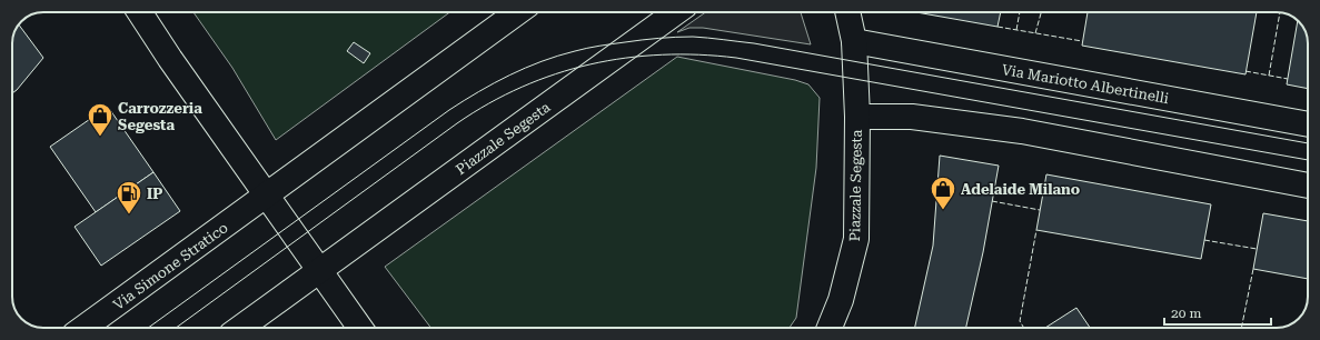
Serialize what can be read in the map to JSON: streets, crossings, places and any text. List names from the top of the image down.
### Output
{
  "streets": {
    "street": ["Via Mariotto Albertinelli", "Piazzale Segesta", "Via Simone Stratico"]
  },
  "crossings": [
    ["Via Mariotto Albertinelli", "Piazzale Segesta"]
  ],
  "places": {
    "shop": ["Carrozzeria Segesta", "Adelaide Milano"],
    "fuel station": ["IP"]
  },
  "scale_bar": "20 m"
}
